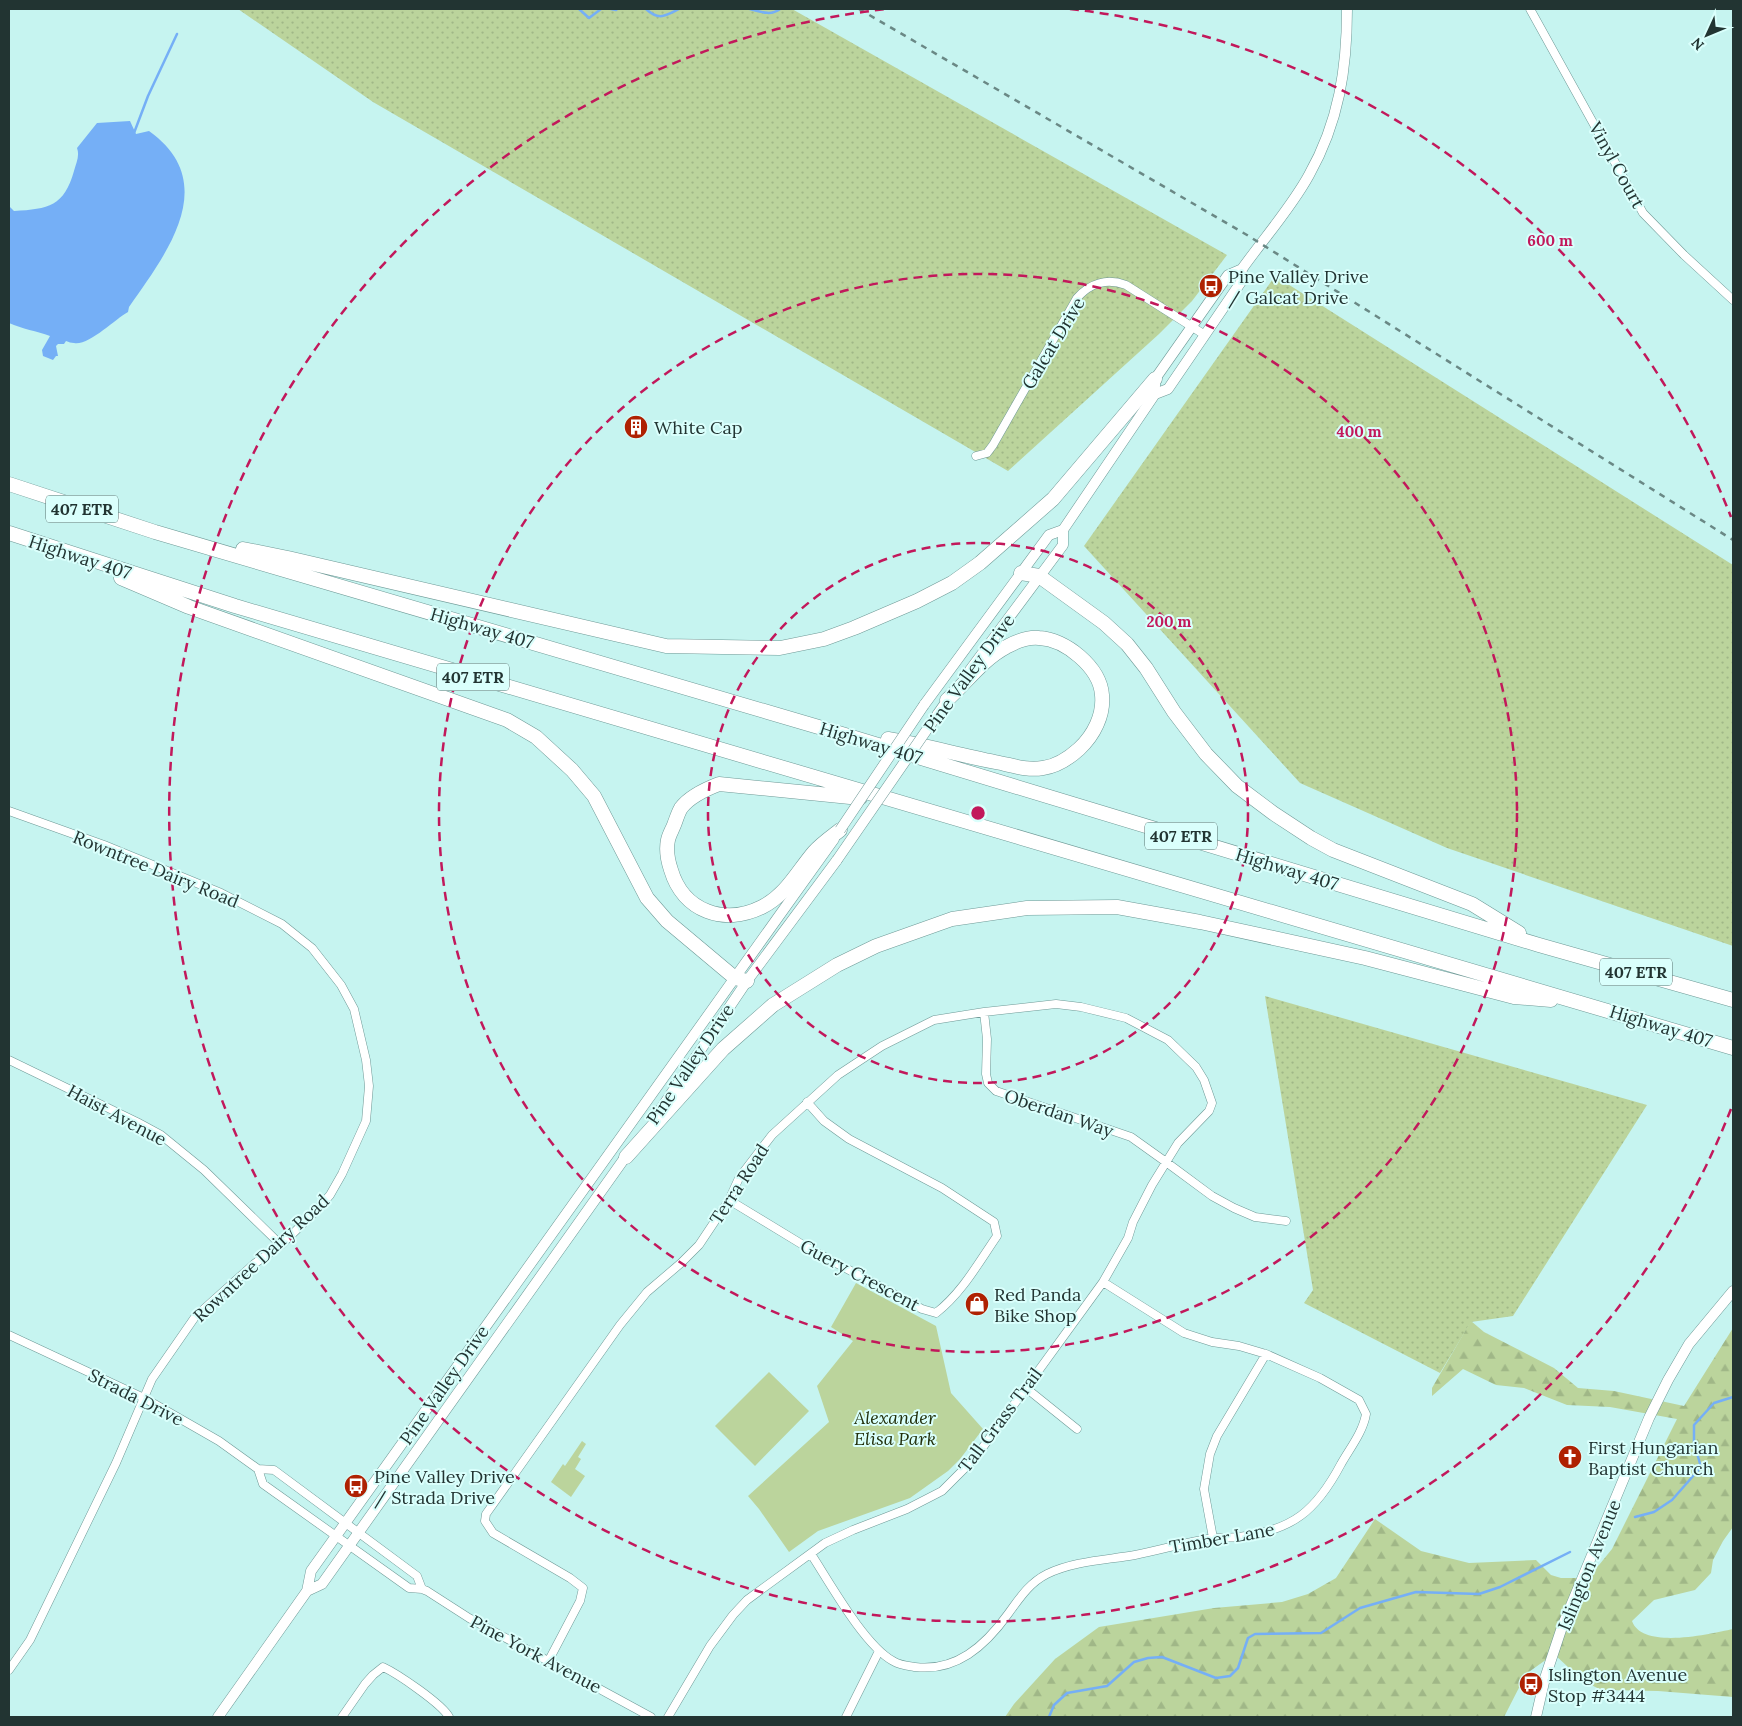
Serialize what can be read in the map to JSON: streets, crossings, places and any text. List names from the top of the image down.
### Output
{
  "streets": {
    "highway": ["407 ETR", "Highway 407"],
    "main road": ["Pine Valley Drive", "Islington Avenue"],
    "street": [
      "Vinyl Court",
      "Galcat Drive",
      "Rowntree Dairy Road",
      "Oberdan Way",
      "Haist Avenue",
      "Terra Road",
      "Guery Crescent",
      "Strada Drive",
      "Tall Grass Trail",
      "Timber Lane",
      "Pine York Avenue"
    ]
  },
  "crossings": [
    ["Galcat Drive", "Pine Valley Drive"],
    ["Pine Valley Drive", "Strada Drive"],
    ["Pine Valley Drive", "Pine York Avenue"],
    ["Rowntree Dairy Road", "Haist Avenue"],
    ["Rowntree Dairy Road", "Strada Drive"],
    ["Oberdan Way", "Terra Road"],
    ["Oberdan Way", "Tall Grass Trail"],
    ["Terra Road", "Guery Crescent"],
    ["Terra Road", "Tall Grass Trail"],
    ["Terra Road", "Pine York Avenue"],
    ["Strada Drive", "Pine York Avenue"],
    ["Tall Grass Trail", "Timber Lane"]
  ],
  "parks": ["Alexander Elisa Park"],
  "places": {
    "bus stop": ["Pine Valley Drive / Galcat Drive", "Pine Valley Drive / Strada Drive", "Islington Avenue Stop #3444"],
    "building": ["White Cap"],
    "shop": ["Red Panda Bike Shop"],
    "church": ["First Hungarian Baptist Church"]
  },
  "north": "bottom left",
  "rings": ["600 m", "400 m", "200 m"]
}
